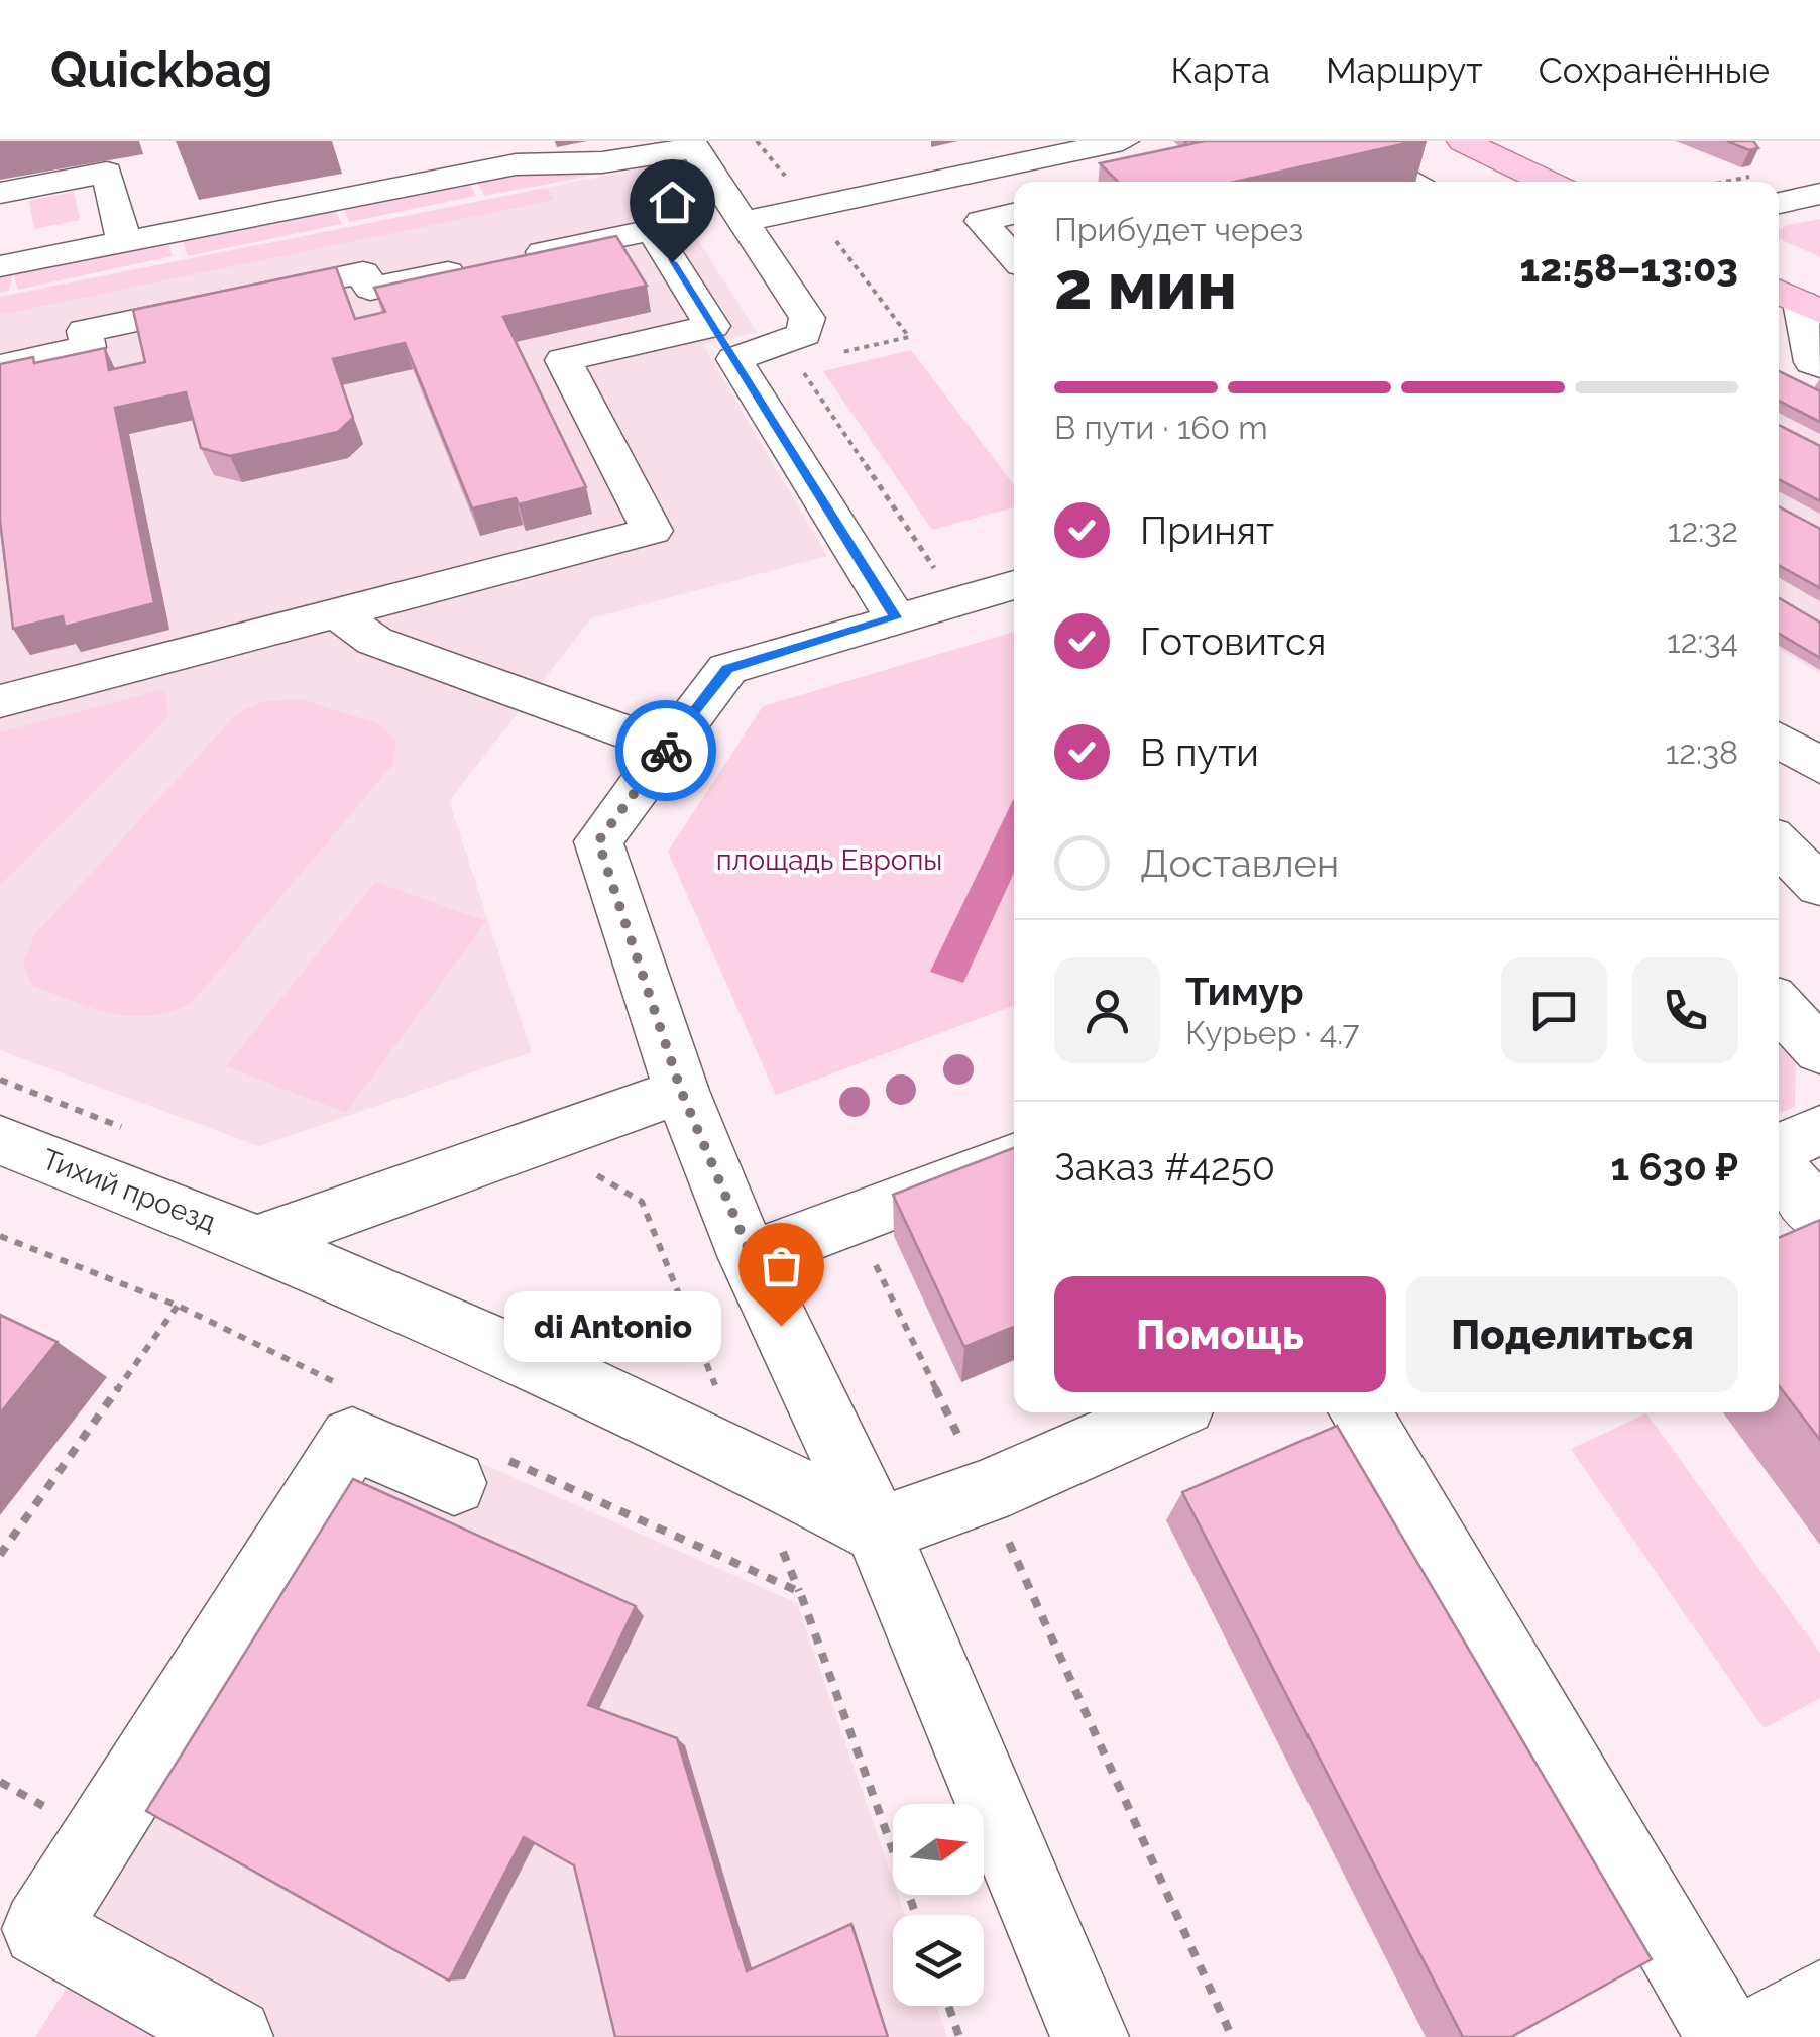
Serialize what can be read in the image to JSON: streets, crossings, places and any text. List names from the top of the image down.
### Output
{
  "streets": {
    "street": ["Тихий проезд"]
  },
  "parks": ["площадь Европы"],
  "places": ["di Antonio"],
  "north": "right",
  "page": {
    "header": "Quickbag",
    "nav": ["Карта", "Маршрут", "Сохранённые"],
    "heading": ["2 мин", "Прибудет через", "12:58–13:03"],
    "panel": [
      "Тимур",
      "Курьер · 4.7",
      "Заказ #4250",
      "1 630 ₽"
    ],
    "bar": "В пути · 160 m",
    "list": [
      ["Принят", "12:32"],
      ["Готовится", "12:34"],
      ["В пути", "12:38"],
      "Доставлен"
    ],
    "buttons": ["Помощь", "Поделиться"],
    "bubble": "di Antonio"
  }
}
